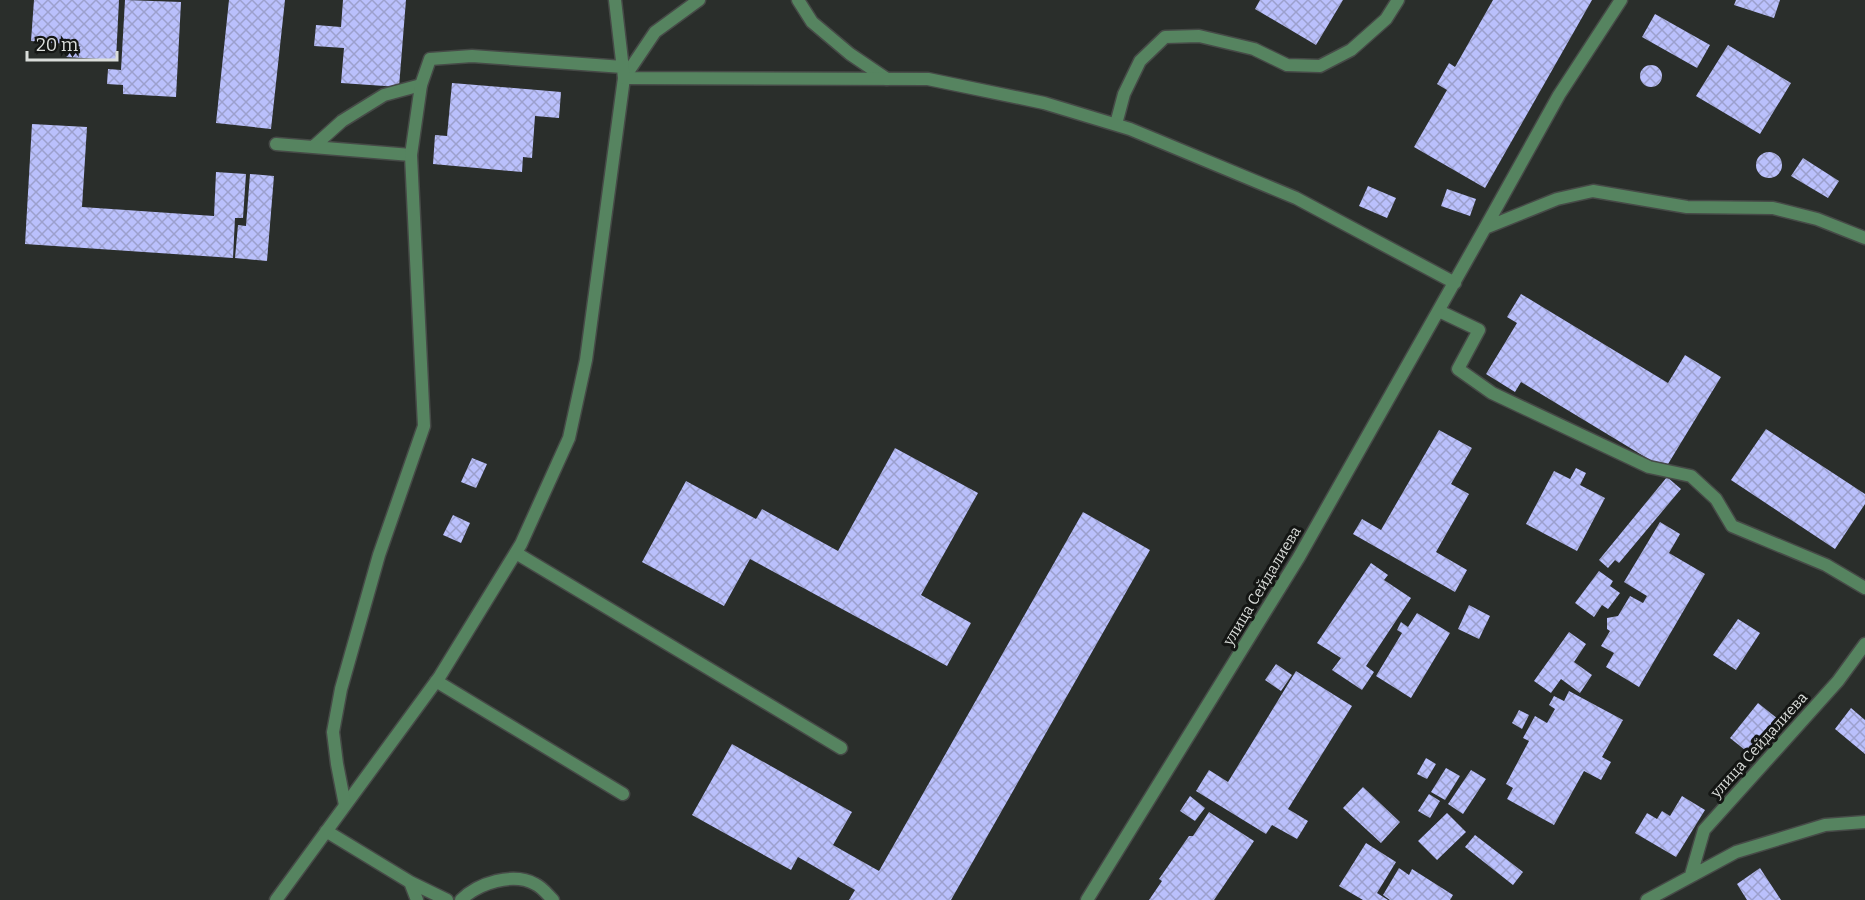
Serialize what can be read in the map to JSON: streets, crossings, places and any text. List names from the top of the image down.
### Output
{
  "streets": {
    "street": ["улица Сейдалиева"]
  },
  "scale_bar": "20 m"
}
